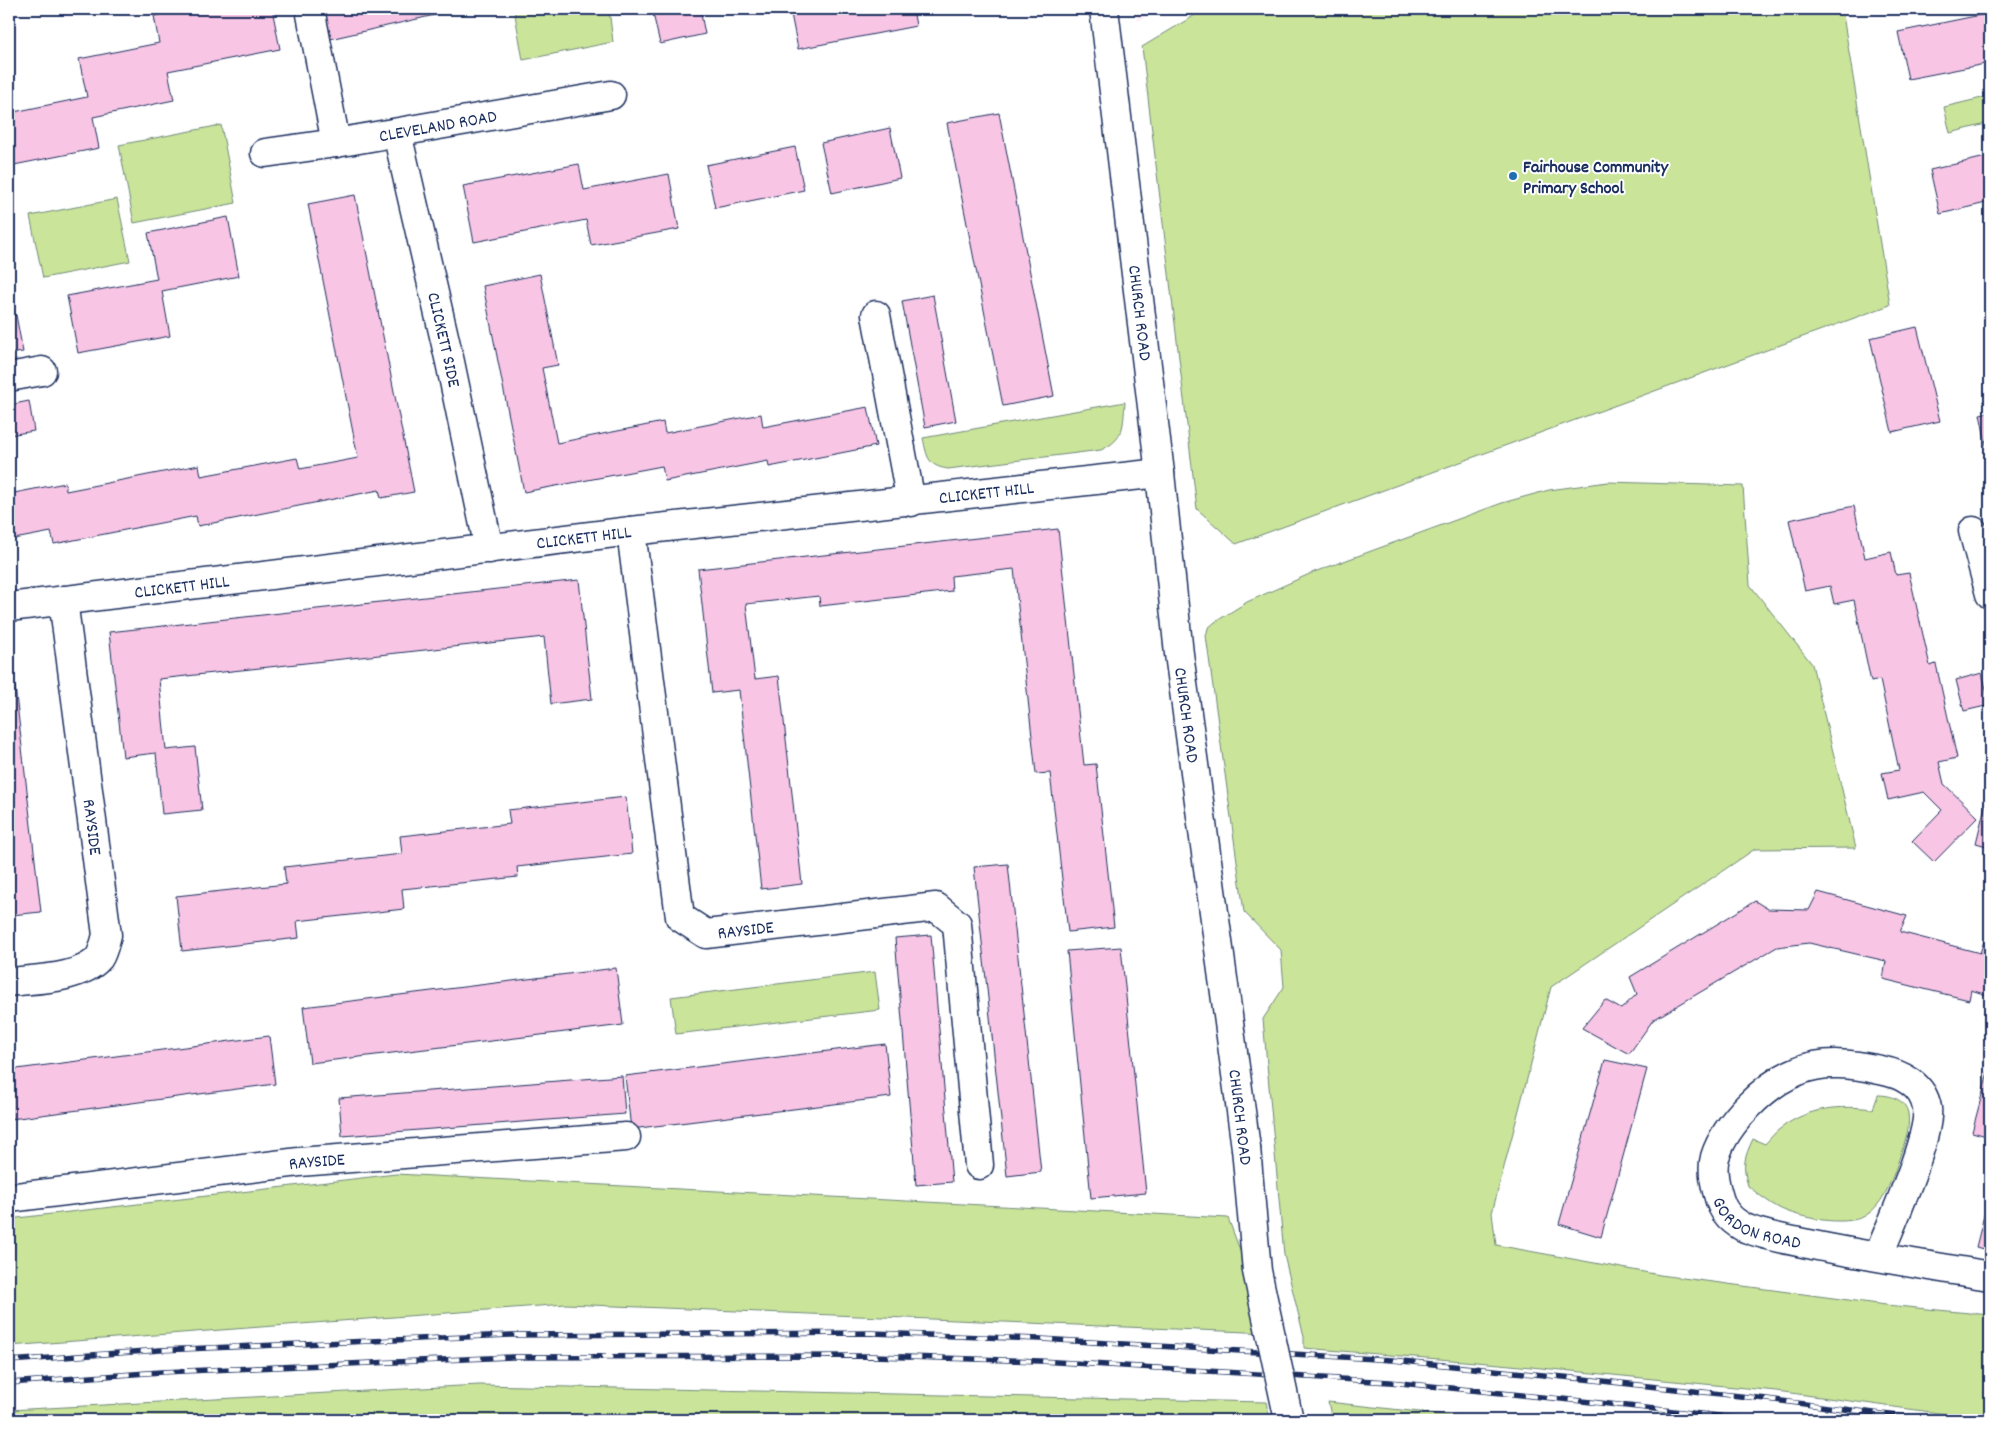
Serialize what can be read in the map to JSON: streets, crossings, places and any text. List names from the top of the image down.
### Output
{
  "streets": {
    "street": [
      "CLEVELAND ROAD",
      "CHURCH ROAD",
      "CLICKETT SIDE",
      "CLICKETT HILL",
      "RAYSIDE",
      "GORDON ROAD"
    ]
  },
  "crossings": [
    ["CLEVELAND ROAD", "CLICKETT SIDE"],
    ["CHURCH ROAD", "CLICKETT HILL"],
    ["CLICKETT SIDE", "CLICKETT HILL"],
    ["CLICKETT HILL", "RAYSIDE"]
  ],
  "places": ["Fairhouse Community Primary School"]
}
